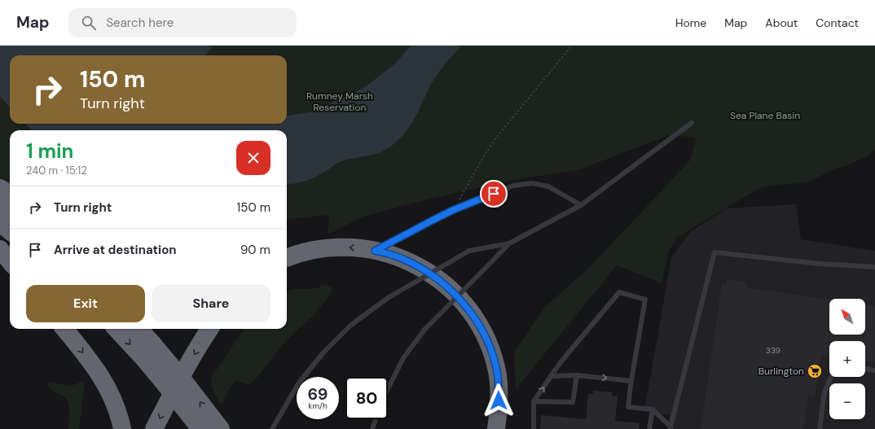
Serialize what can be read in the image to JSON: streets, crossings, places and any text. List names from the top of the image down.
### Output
{
  "parks": ["Rumney Marsh Reservation", "Sea Plane Basin"],
  "places": {
    "supermarket": ["Burlington"]
  },
  "house_numbers": ["339"],
  "north": "top left",
  "page": {
    "header": "Map",
    "search": "Search here",
    "nav": [
      "Home",
      "Map",
      "About",
      "Contact"
    ],
    "turn": ["150 m", "Turn right"],
    "heading": ["1 min", "240 m · 15:12"],
    "list": [
      {
        "name": "Turn right",
        "value": "150 m"
      },
      {
        "name": "Arrive at destination",
        "value": "90 m"
      }
    ],
    "buttons": ["Exit", "Share"],
    "map_buttons": ["+", "−"],
    "speed": "69 km/h",
    "limit": "80"
  }
}
